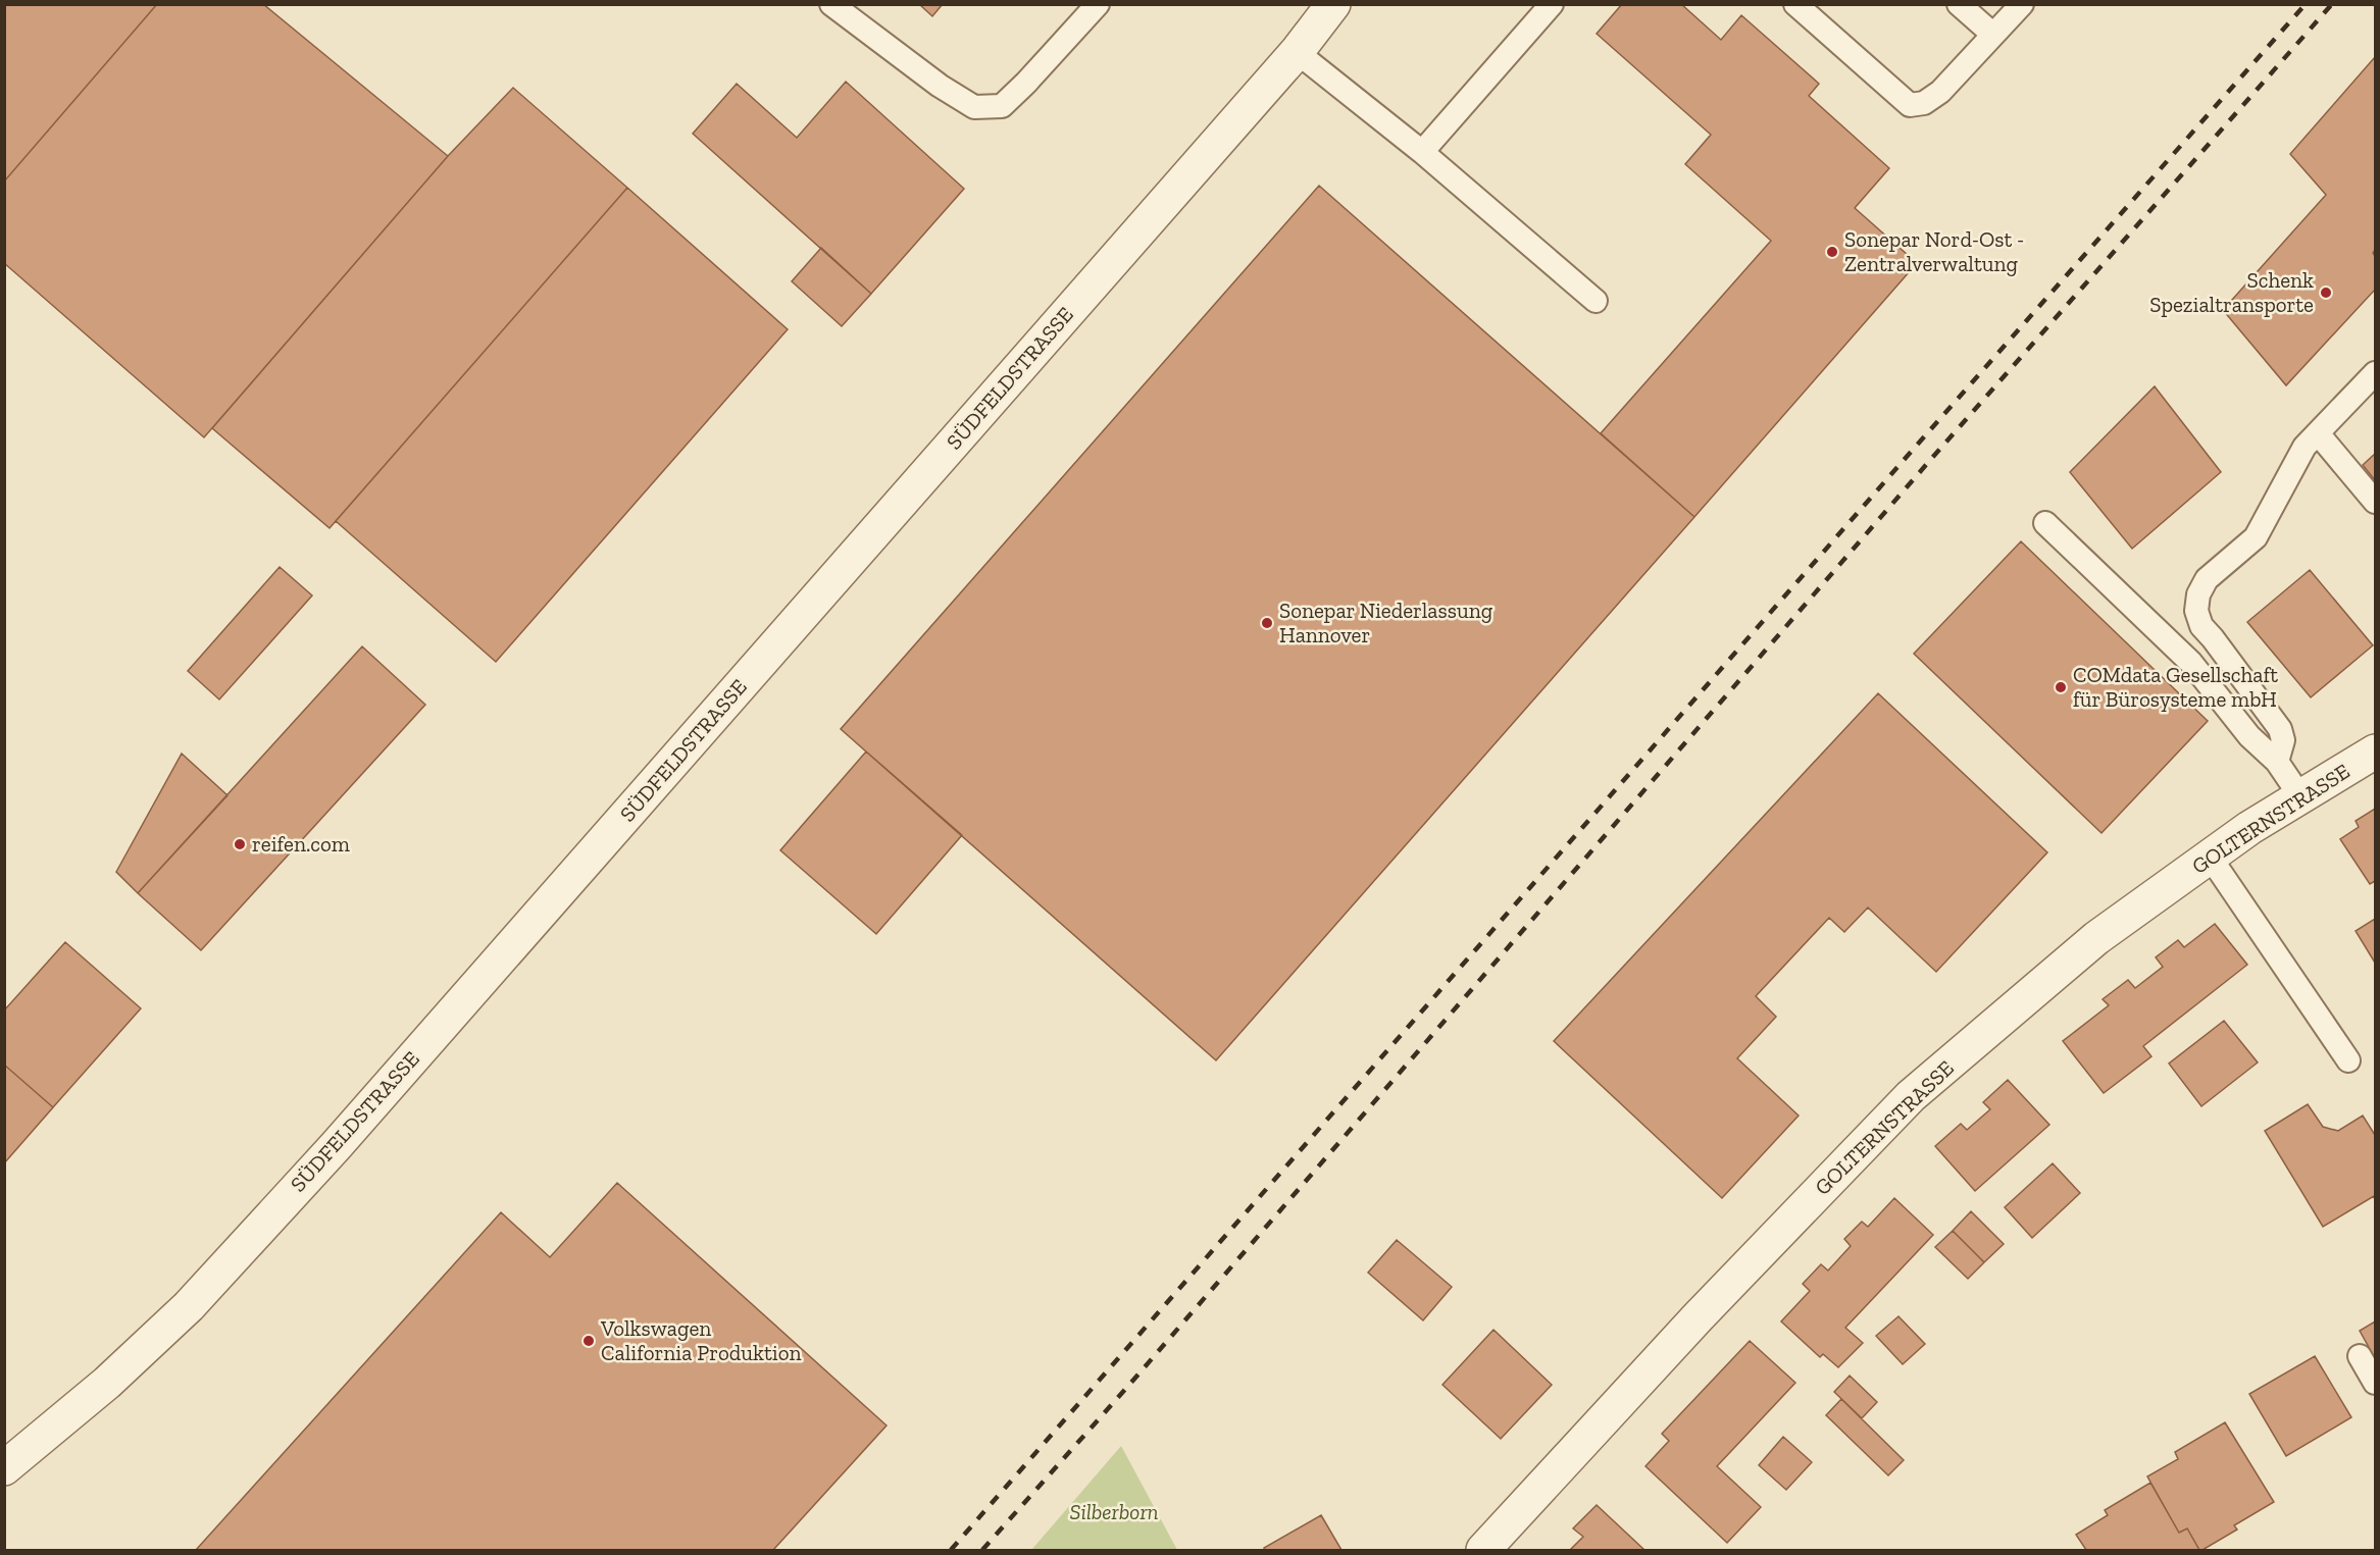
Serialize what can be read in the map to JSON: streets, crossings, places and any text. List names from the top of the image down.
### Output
{
  "streets": {
    "street": ["SÜDFELDSTRASSE", "GOLTERNSTRASSE"]
  },
  "parks": ["Silberborn"],
  "places": [
    "Sonepar Nord-Ost - Zentralverwaltung",
    "Schenk Spezialtransporte",
    "Sonepar Niederlassung Hannover",
    "COMdata Gesellschaft für Bürosysteme mbH",
    "reifen.com",
    "Volkswagen California Produktion"
  ]
}
